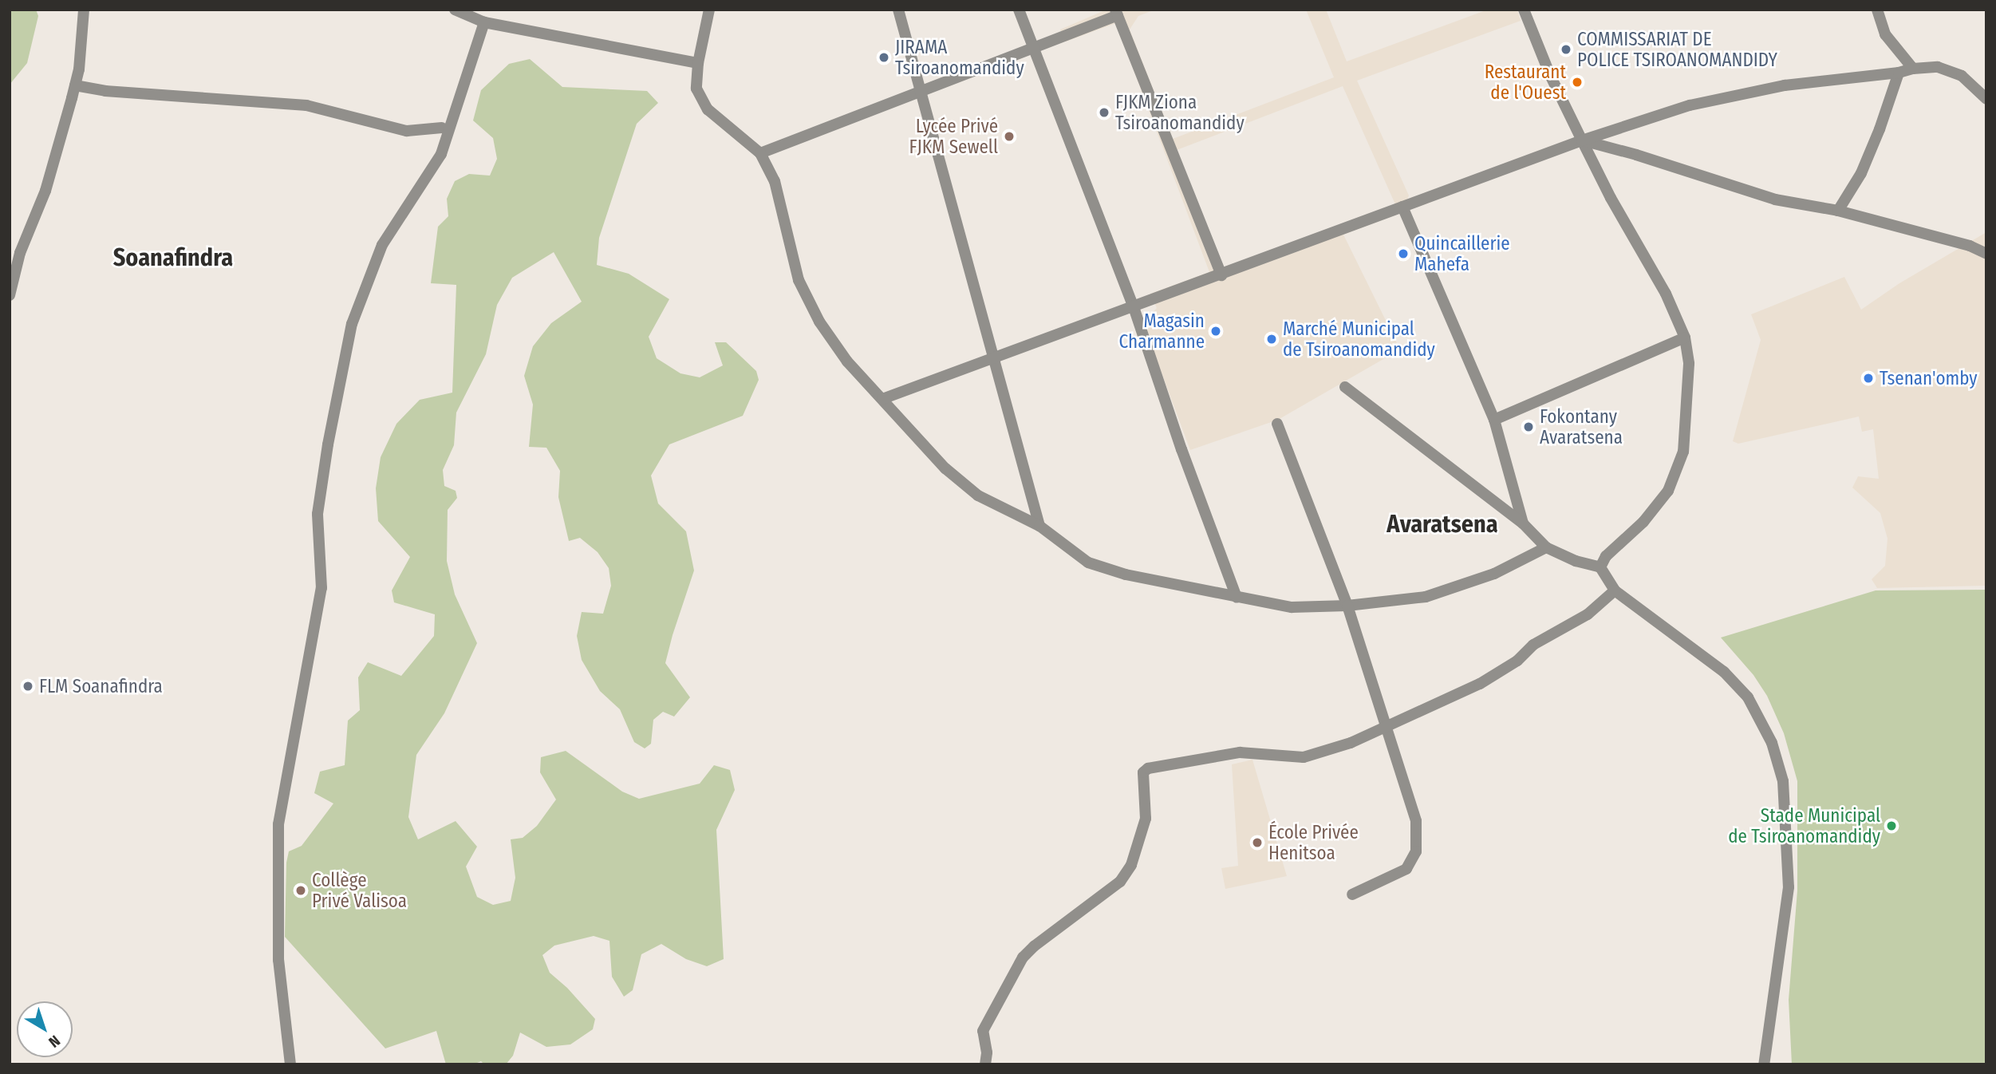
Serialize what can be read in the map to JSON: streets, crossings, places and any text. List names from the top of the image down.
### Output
{
  "districts": ["Soanafindra", "Avaratsena"],
  "places": [
    "COMMISSARIAT DE POLICE TSIROANOMANDIDY",
    "JIRAMA Tsiroanomandidy",
    "Restaurant de l'Ouest",
    "FJKM Ziona Tsiroanomandidy",
    "Lycée Privé FJKM Sewell",
    "Quincaillerie Mahefa",
    "Magasin Charmanne",
    "Marché Municipal de Tsiroanomandidy",
    "Tsenan'omby",
    "Fokontany Avaratsena",
    "FLM Soanafindra",
    "Stade Municipal de Tsiroanomandidy",
    "École Privée Henitsoa",
    "Collège Privé Valisoa"
  ],
  "north": "bottom right"
}
